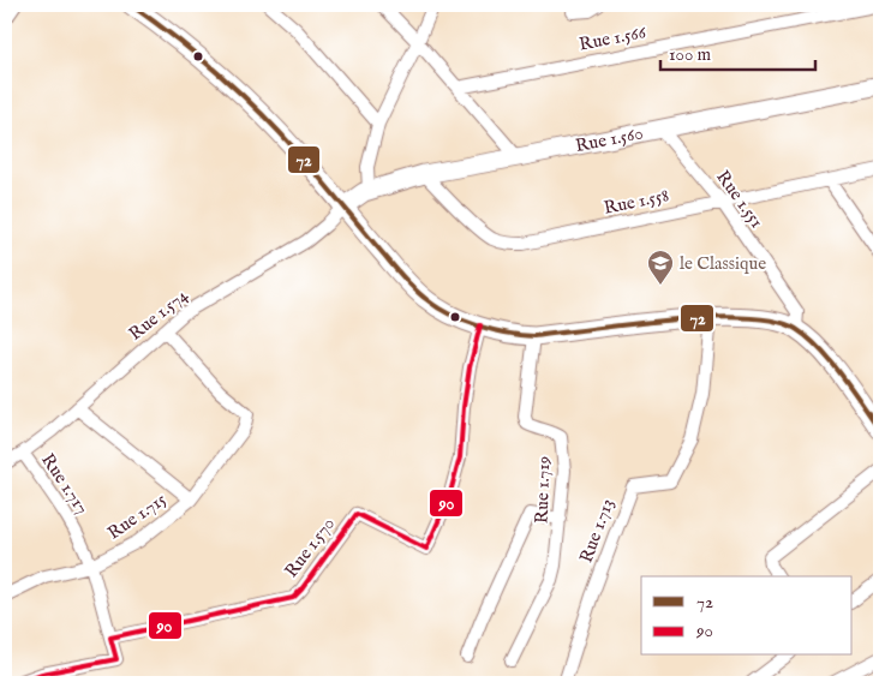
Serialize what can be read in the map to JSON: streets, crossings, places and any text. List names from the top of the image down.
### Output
{
  "streets": {
    "main road": ["Rue 1.560"],
    "street": [
      "Rue 1.566",
      "Rue 1.551",
      "Rue 1.558",
      "Rue 1.574",
      "Rue 1.717",
      "Rue 1.719",
      "Rue 1.715",
      "Rue 1.713",
      "Rue 1.570"
    ]
  },
  "crossings": [
    ["Rue 1.560", "Rue 1.551"],
    ["Rue 1.560", "Rue 1.558"],
    ["Rue 1.560", "Rue 1.574"],
    ["Rue 1.551", "Rue 1.558"],
    ["Rue 1.574", "Rue 1.717"],
    ["Rue 1.574", "Rue 1.715"],
    ["Rue 1.717", "Rue 1.715"],
    ["Rue 1.717", "Rue 1.570"]
  ],
  "places": {
    "school or university": ["le Classique"]
  },
  "lines": ["transit line 72", "transit line 90"],
  "legend": ["72", "90"],
  "scale_bar": "100 m"
}
